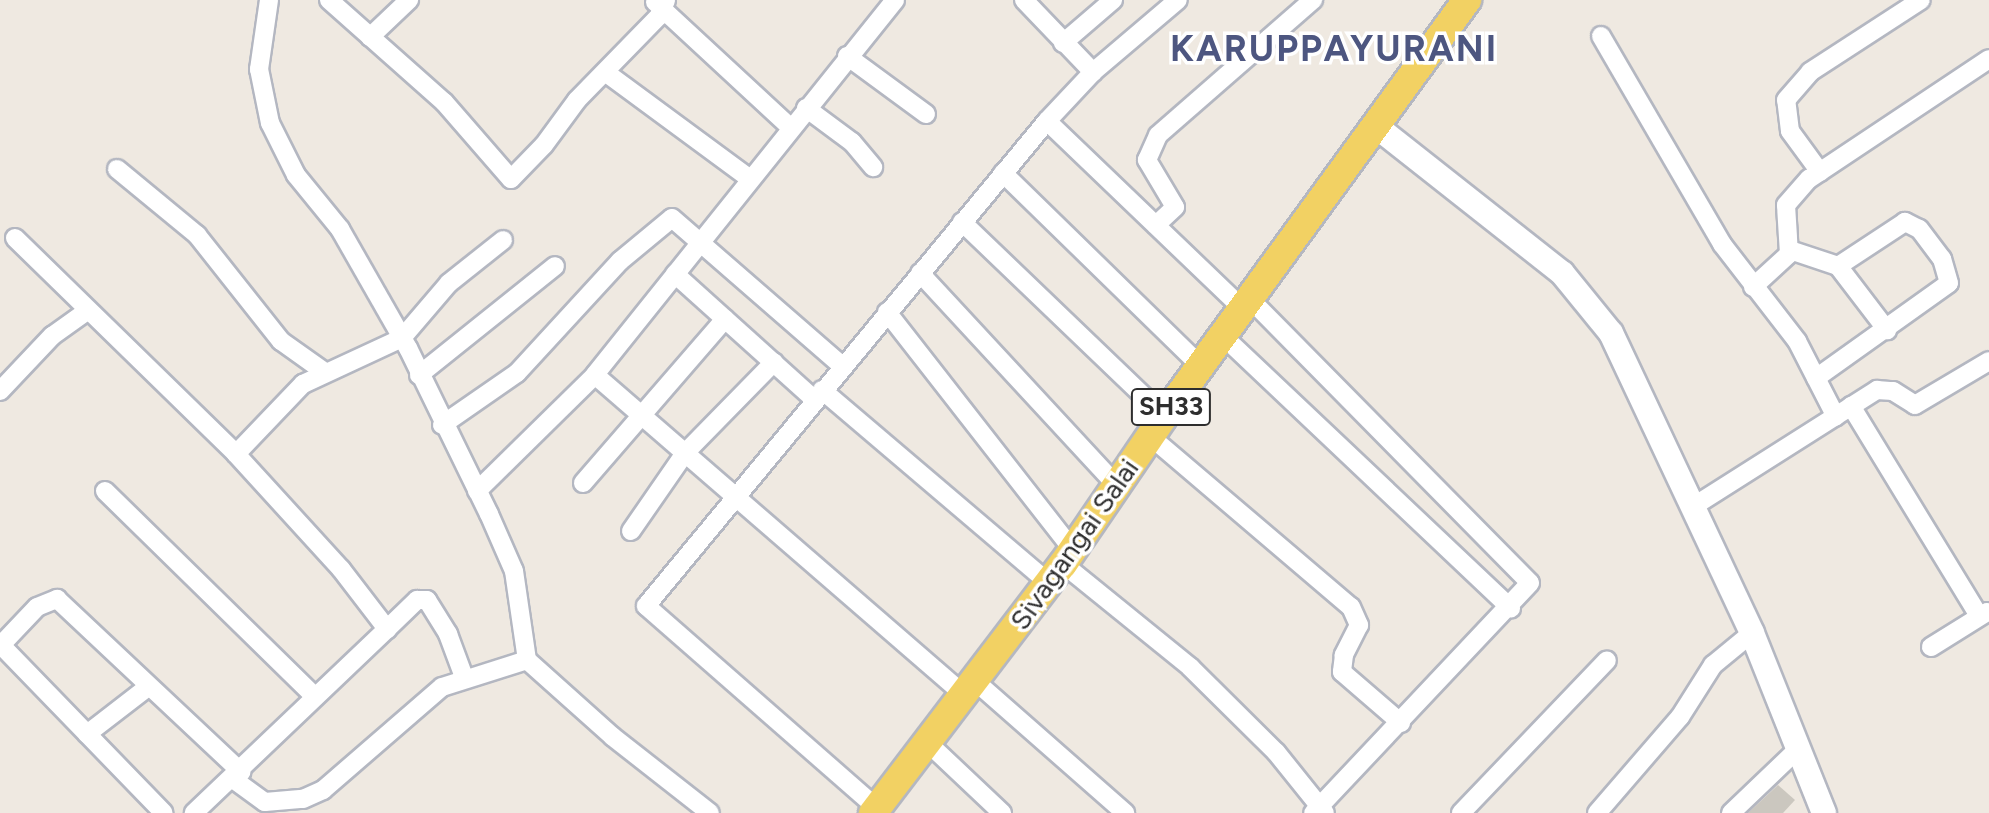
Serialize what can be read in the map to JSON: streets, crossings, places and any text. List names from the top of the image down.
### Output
{
  "streets": {
    "main road": ["SH33", "Sivagangai Salai"]
  },
  "districts": ["KARUPPAYURANI"]
}
